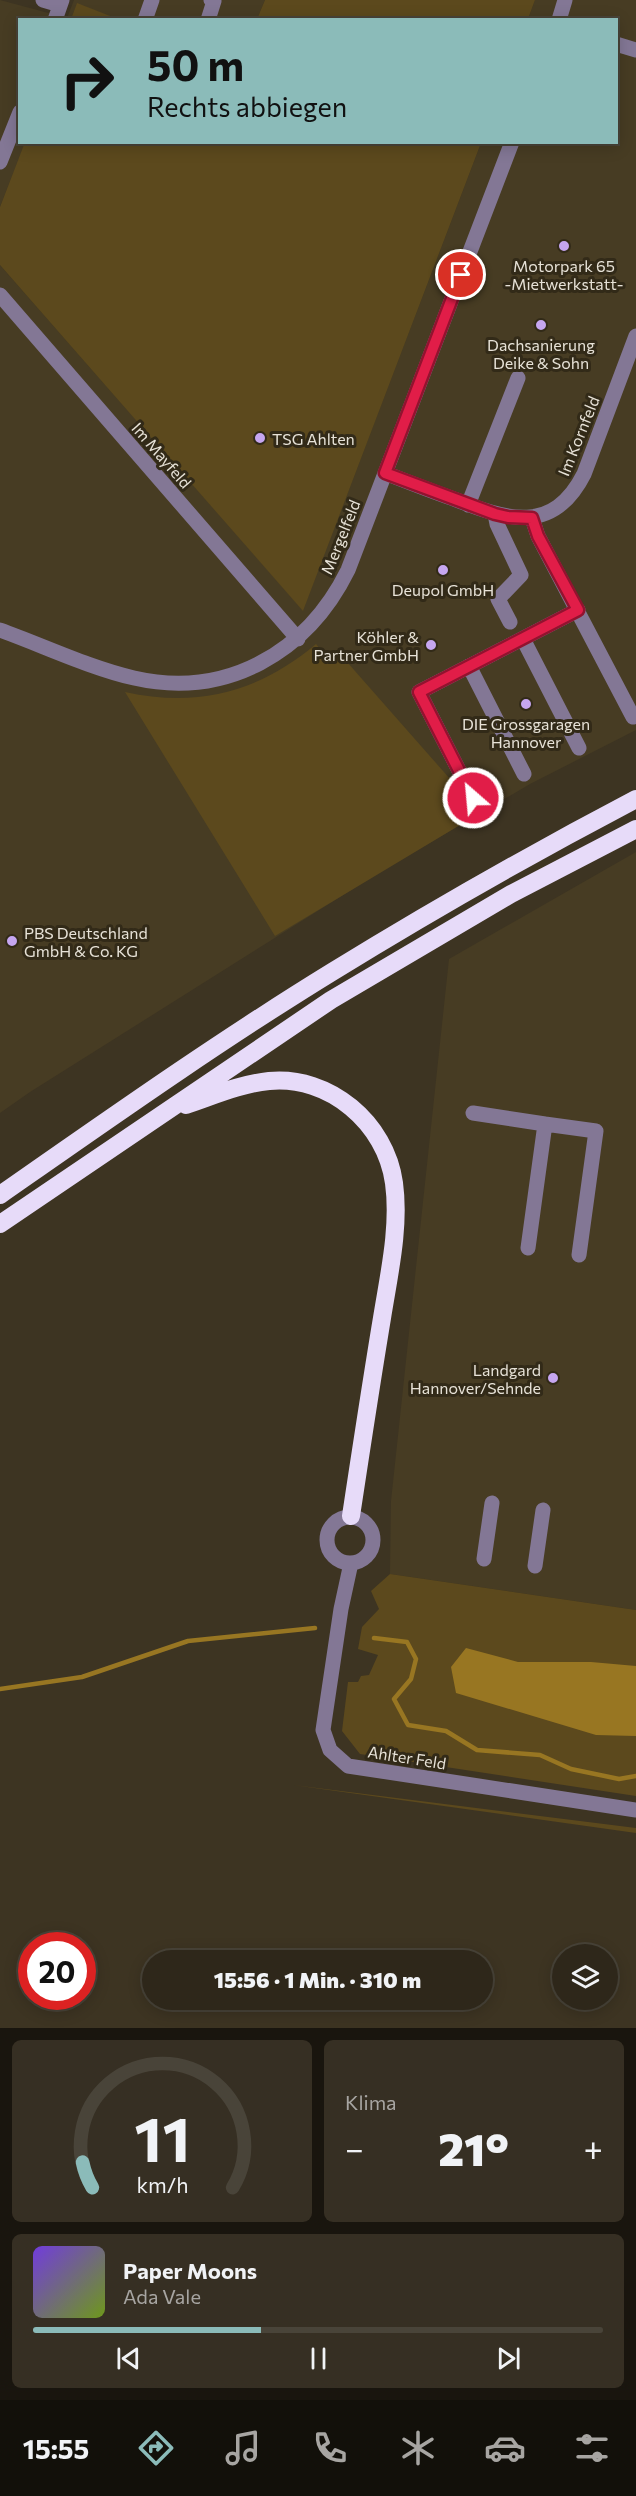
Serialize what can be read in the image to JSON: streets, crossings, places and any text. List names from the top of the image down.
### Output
{
  "streets": {
    "street": [
      "Im Kornfeld",
      "Im Mayfeld",
      "Mergelfeld",
      "Ahlter Feld"
    ]
  },
  "crossings": [
    ["Im Mayfeld", "Mergelfeld"]
  ],
  "places": [
    "Motorpark 65 -Mietwerkstatt-",
    "Dachsanierung Deike & Sohn",
    "TSG Ahlten",
    "Deupol GmbH",
    "Köhler & Partner GmbH",
    "DIE Grossgaragen Hannover",
    "PBS Deutschland GmbH & Co. KG",
    "Landgard Hannover/Sehnde"
  ],
  "page": {
    "turn": ["50 m", "Rechts abbiegen"],
    "limit": "20",
    "trip": "15:56 · 1 Min. · 310 m",
    "tile": "Klima",
    "heat": ["−", "21°", "+"],
    "song": ["Paper Moons", "Ada Vale"],
    "tabs": "15:55",
    "gauge": ["11", "km/h"]
  }
}
